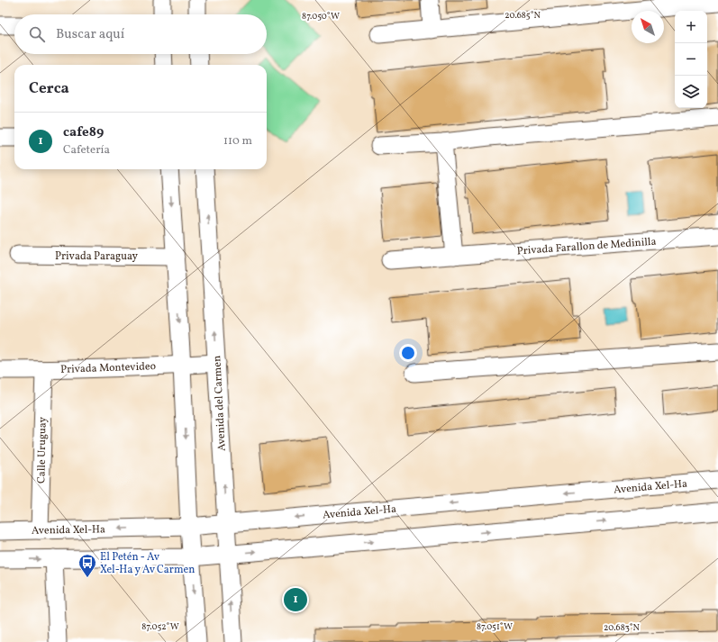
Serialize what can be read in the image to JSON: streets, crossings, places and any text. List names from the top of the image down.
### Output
{
  "streets": {
    "street": [
      "Privada Farallon de Medinilla",
      "Privada Paraguay",
      "Privada Montevideo",
      "Avenida del Carmen",
      "Calle Uruguay",
      "Avenida Xel-Ha"
    ]
  },
  "crossings": [
    ["Privada Montevideo", "Avenida del Carmen"],
    ["Privada Montevideo", "Calle Uruguay"],
    ["Avenida del Carmen", "Avenida Xel-Ha"],
    ["Calle Uruguay", "Avenida Xel-Ha"]
  ],
  "places": {
    "bus stop": ["El Petén - Av Xel-Ha y Av Carmen"]
  },
  "north": "top left",
  "page": {
    "map_buttons": ["+", "−"],
    "search": "Buscar aquí",
    "heading": "Cerca",
    "list": [
      {
        "mark": "1",
        "name": "cafe89",
        "note": "Cafetería",
        "value": "110 m"
      }
    ],
    "pins": "1"
  },
  "coordinates": [
    "20.685°N",
    "87.050°W",
    "87.052°W",
    "87.051°W",
    "20.683°N"
  ]
}
